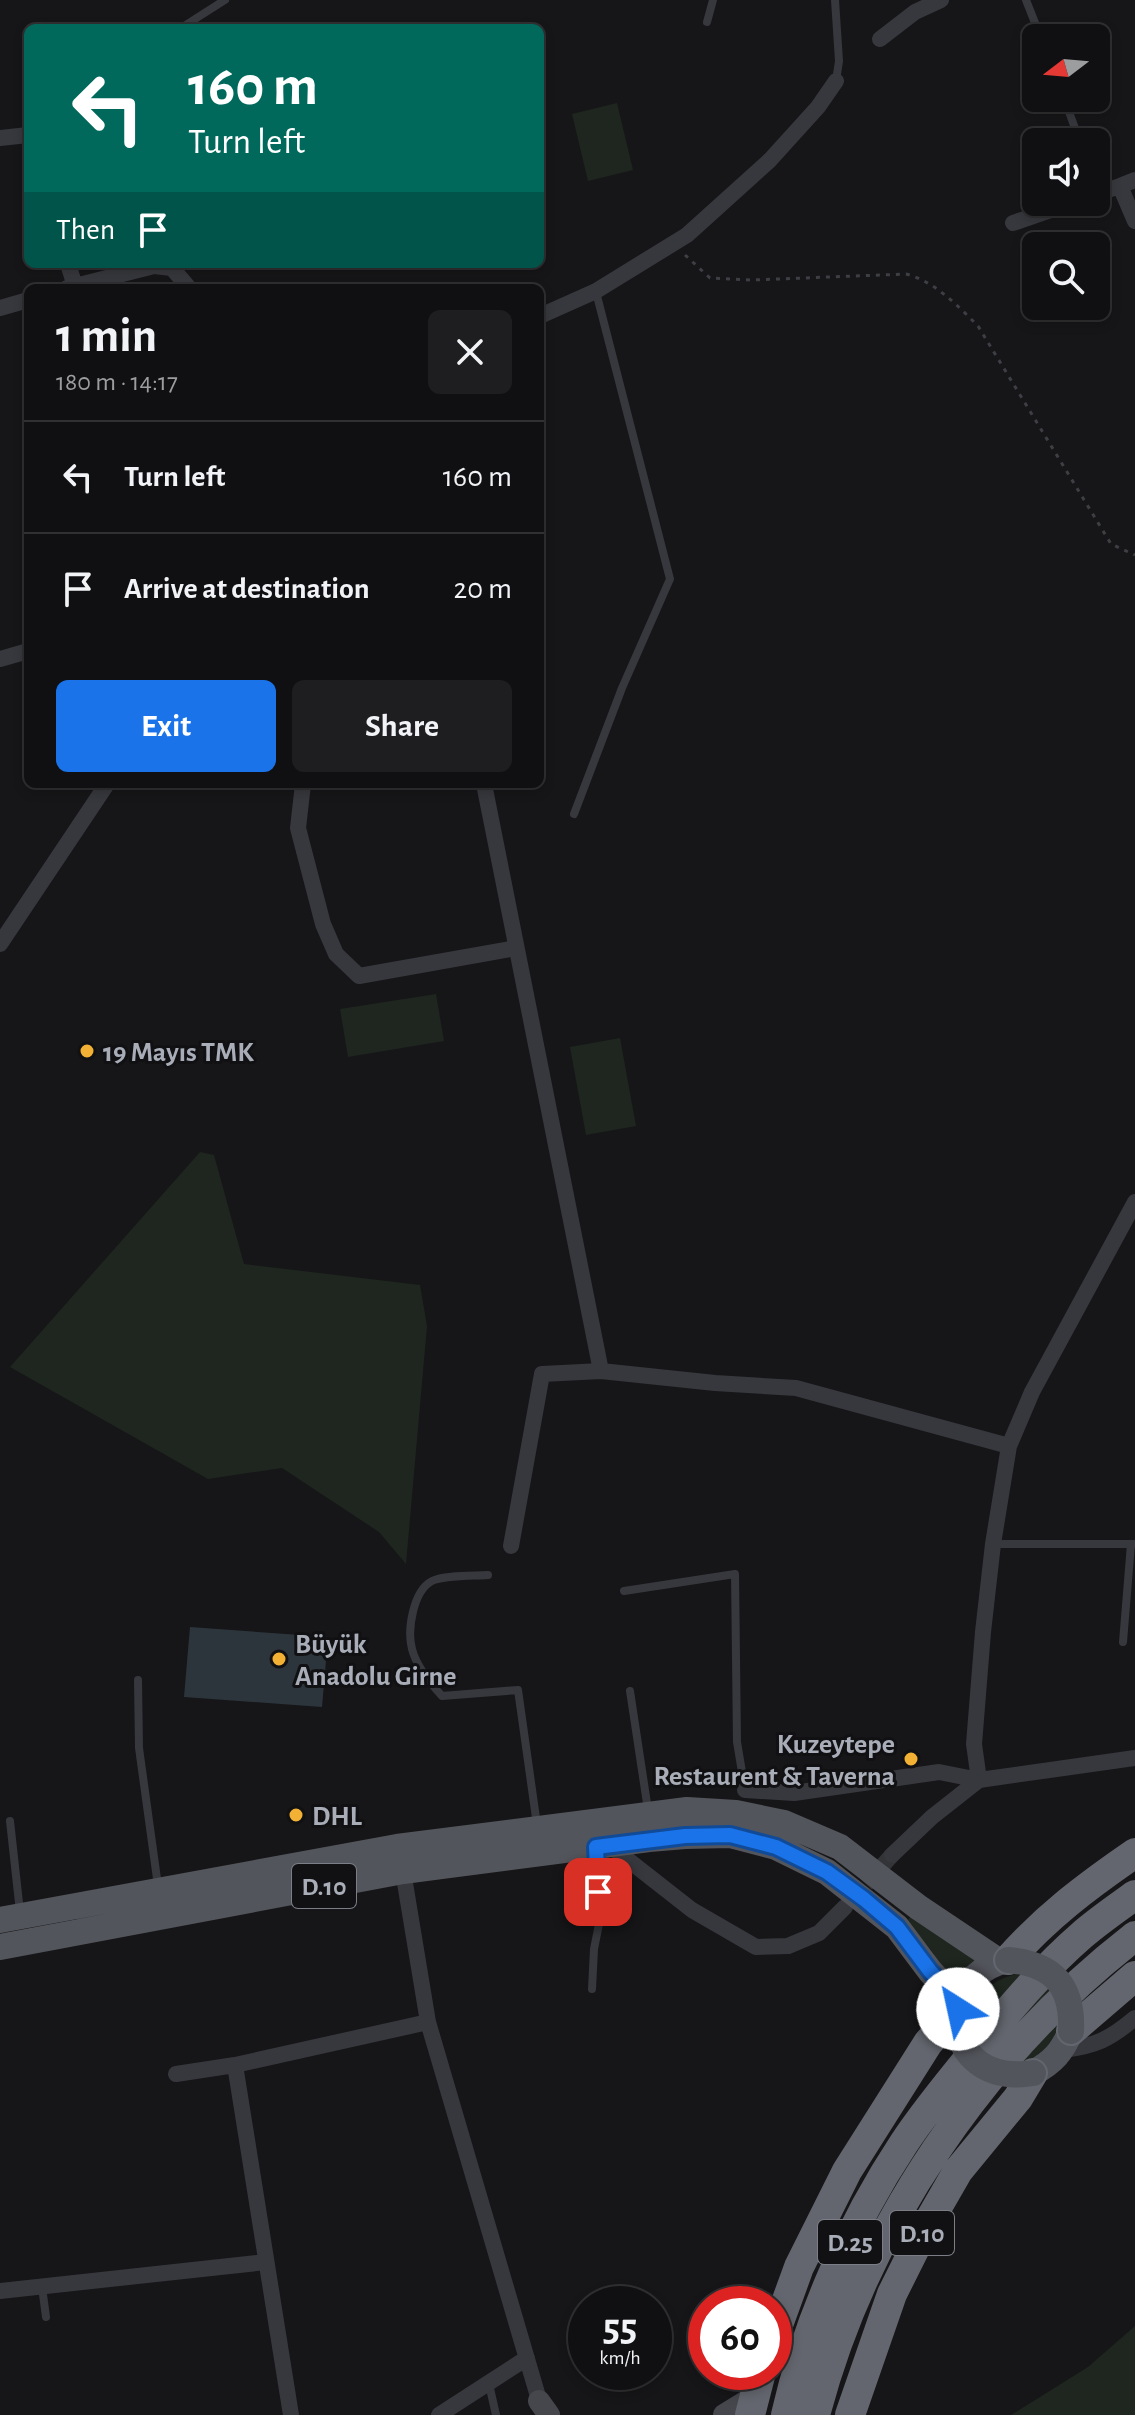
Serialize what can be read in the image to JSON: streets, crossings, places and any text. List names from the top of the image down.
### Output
{
  "streets": {
    "highway": ["D.10", "D.25"]
  },
  "places": [
    "19 Mayıs TMK",
    "Büyük Anadolu Girne",
    "Kuzeytepe Restaurent & Taverna",
    "DHL"
  ],
  "north": "left",
  "page": {
    "turn": ["160 m", "Turn left"],
    "then": "Then",
    "heading": ["1 min", "180 m · 14:17"],
    "list": [
      {
        "name": "Turn left",
        "value": "160 m"
      },
      {
        "name": "Arrive at destination",
        "value": "20 m"
      }
    ],
    "buttons": ["Exit", "Share"],
    "speed": "55 km/h",
    "limit": "60"
  }
}
